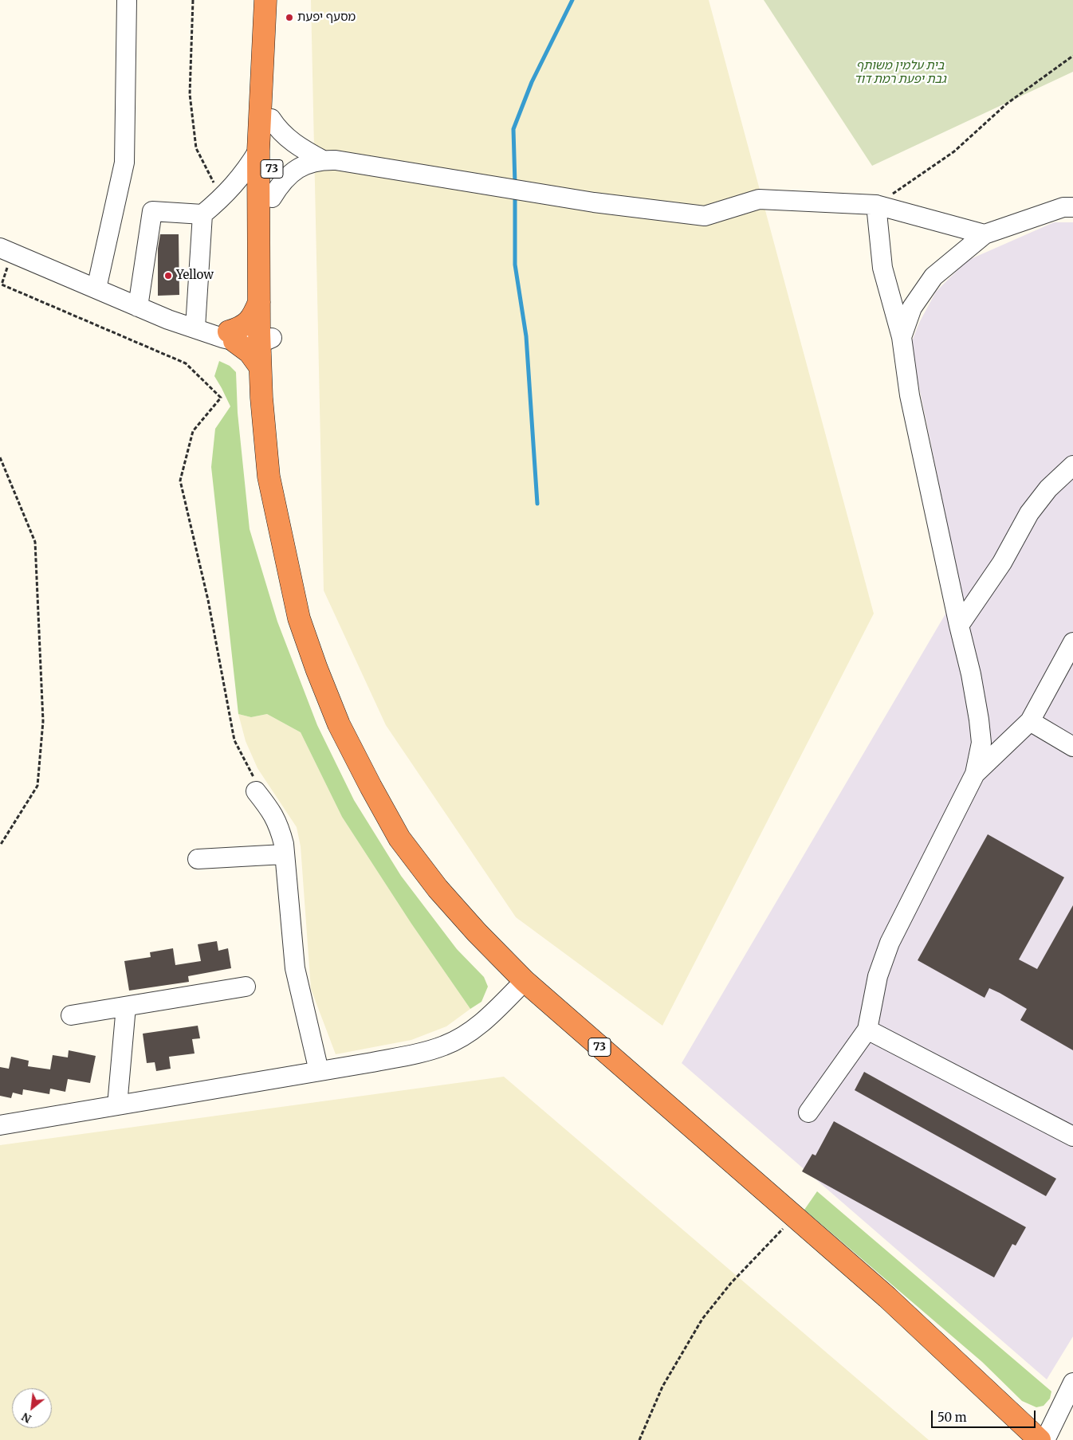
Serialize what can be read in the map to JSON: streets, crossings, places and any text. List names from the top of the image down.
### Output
{
  "streets": {
    "highway": ["73"]
  },
  "parks": ["בית עלמין משותף גבת יפעת רמת דוד"],
  "places": ["מסעף יפעת", "Yellow"],
  "scale_bar": "50 m",
  "north": "bottom left"
}
